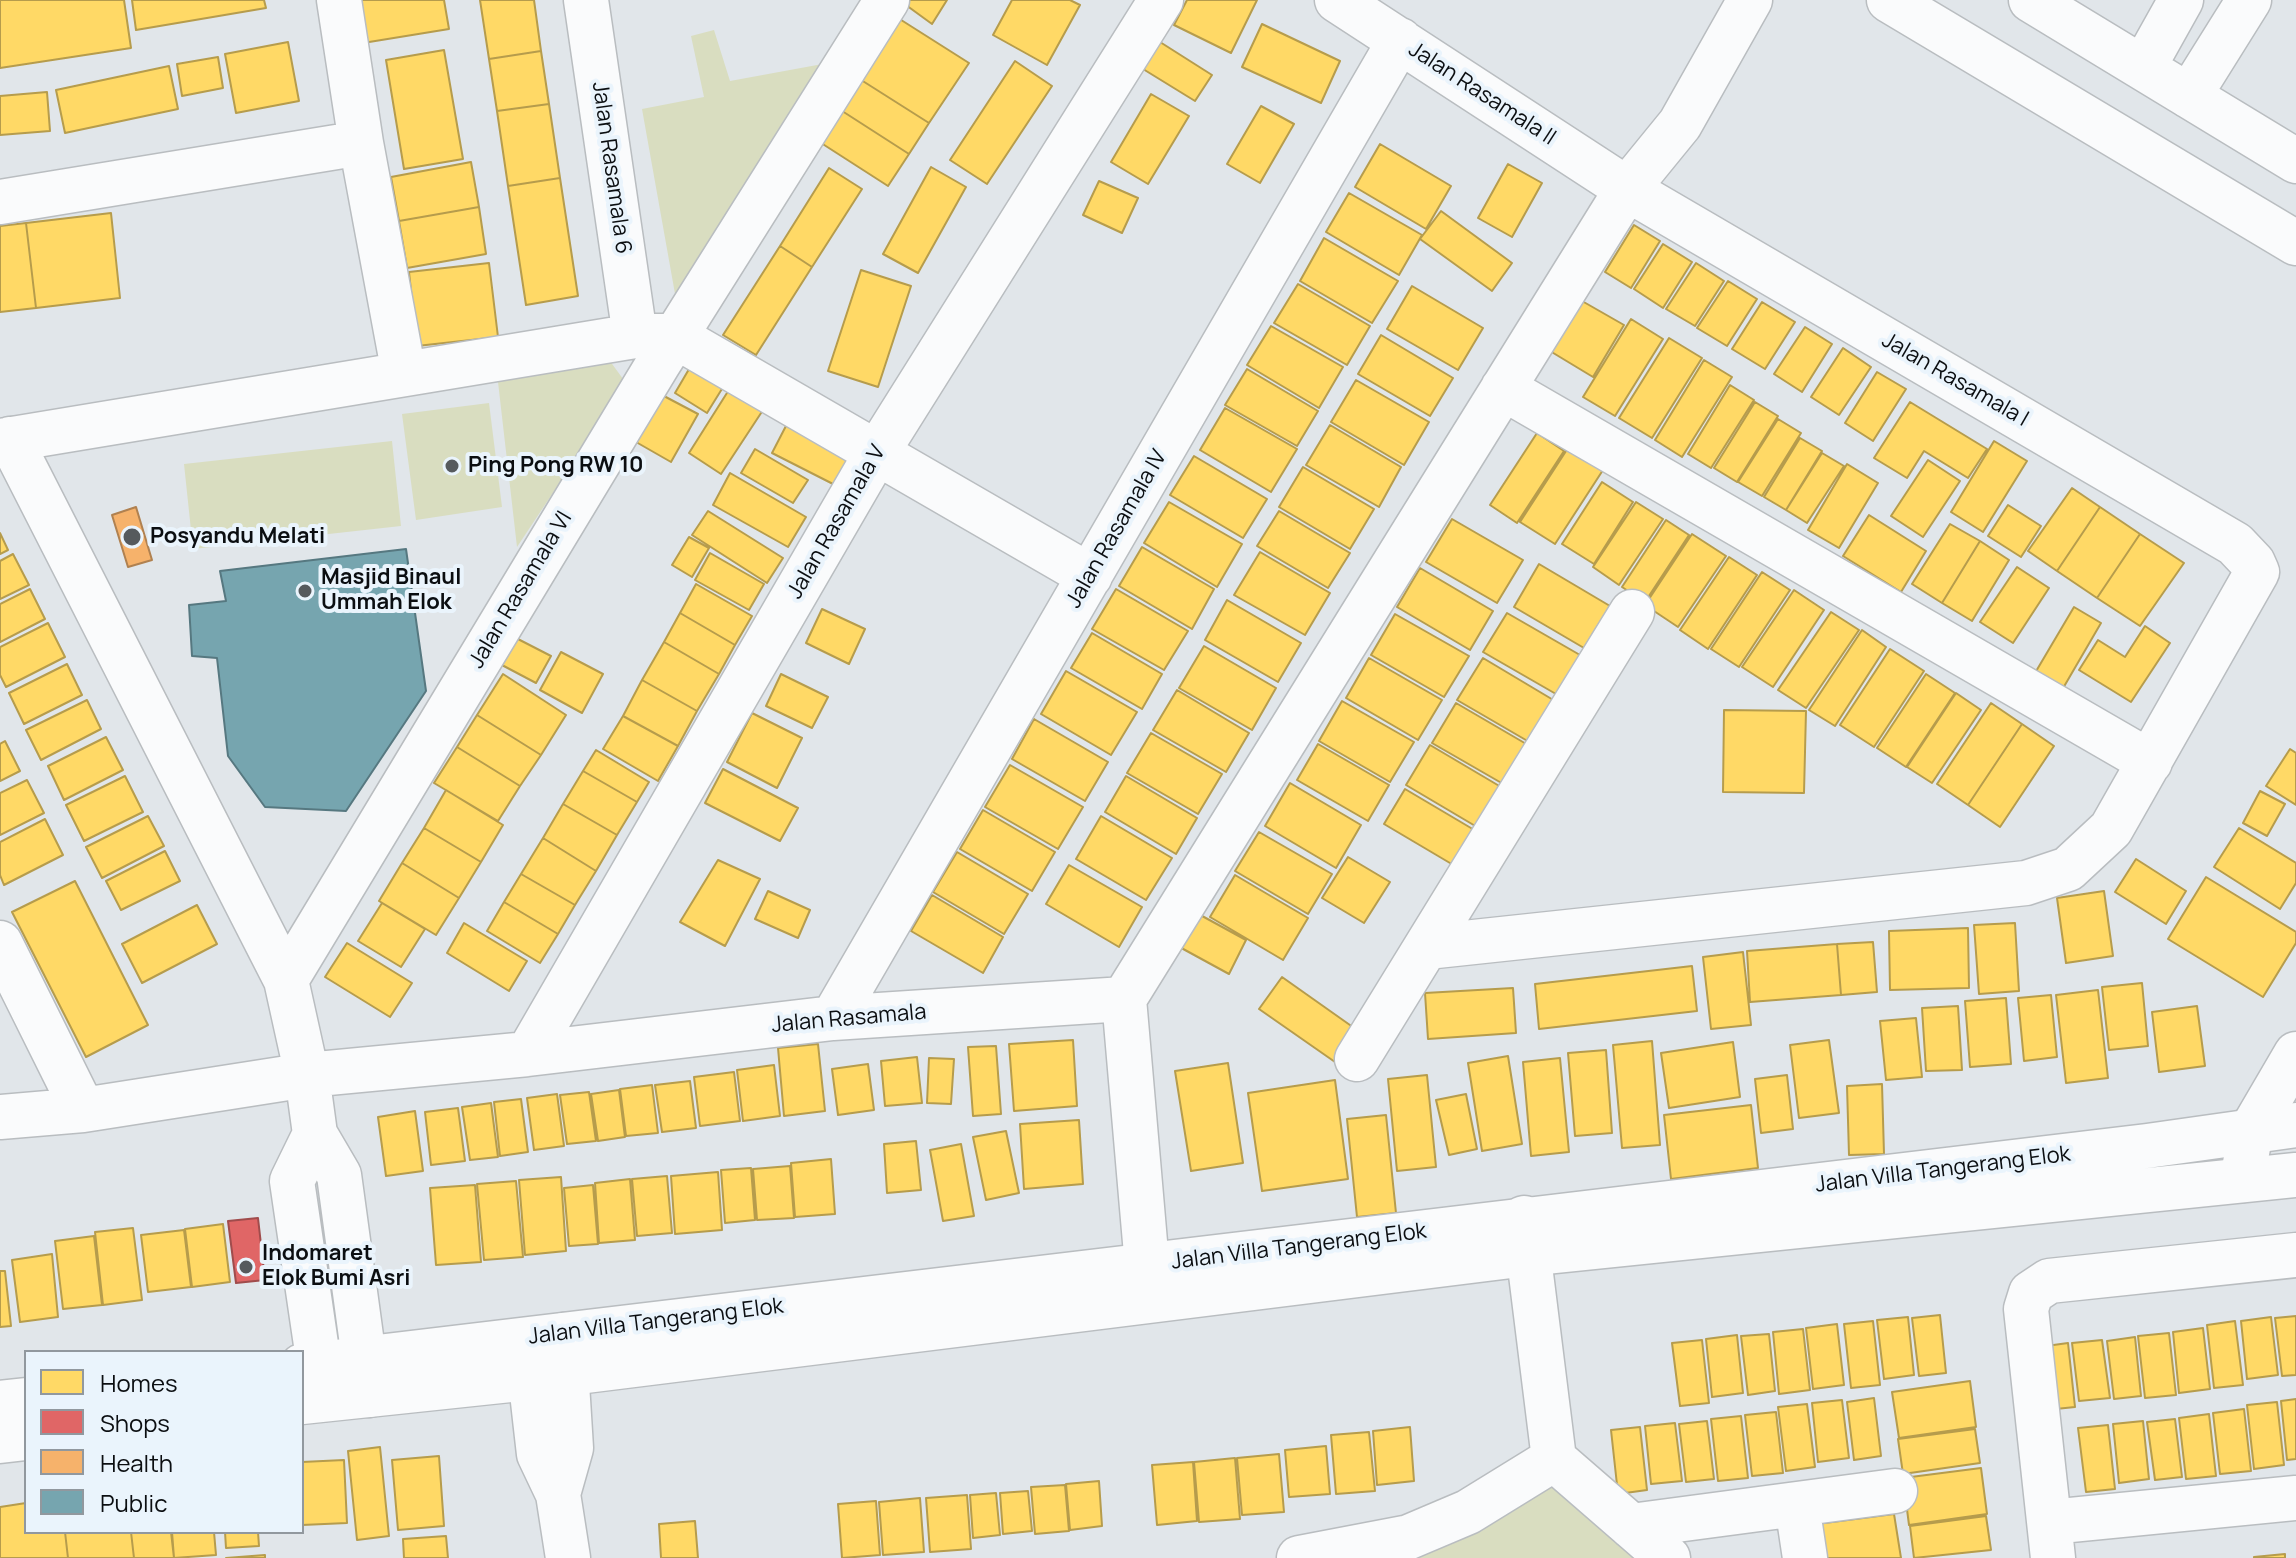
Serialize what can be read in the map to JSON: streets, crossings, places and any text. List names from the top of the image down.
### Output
{
  "streets": {
    "street": [
      "Jalan Rasamala II",
      "Jalan Rasamala 6",
      "Jalan Rasamala I",
      "Jalan Rasamala V",
      "Jalan Rasamala IV",
      "Jalan Rasamala VI",
      "Jalan Rasamala",
      "Jalan Villa Tangerang Elok"
    ]
  },
  "crossings": [
    ["Jalan Rasamala II", "Jalan Rasamala I"],
    ["Jalan Rasamala II", "Jalan Rasamala IV"],
    ["Jalan Rasamala 6", "Jalan Rasamala VI"],
    ["Jalan Rasamala V", "Jalan Rasamala"],
    ["Jalan Rasamala IV", "Jalan Rasamala"]
  ],
  "places": [
    "Ping Pong RW 10",
    "Posyandu Melati",
    "Masjid Binaul Ummah Elok",
    "Indomaret Elok Bumi Asri"
  ],
  "legend": [
    "Homes",
    "Shops",
    "Health",
    "Public"
  ]
}
